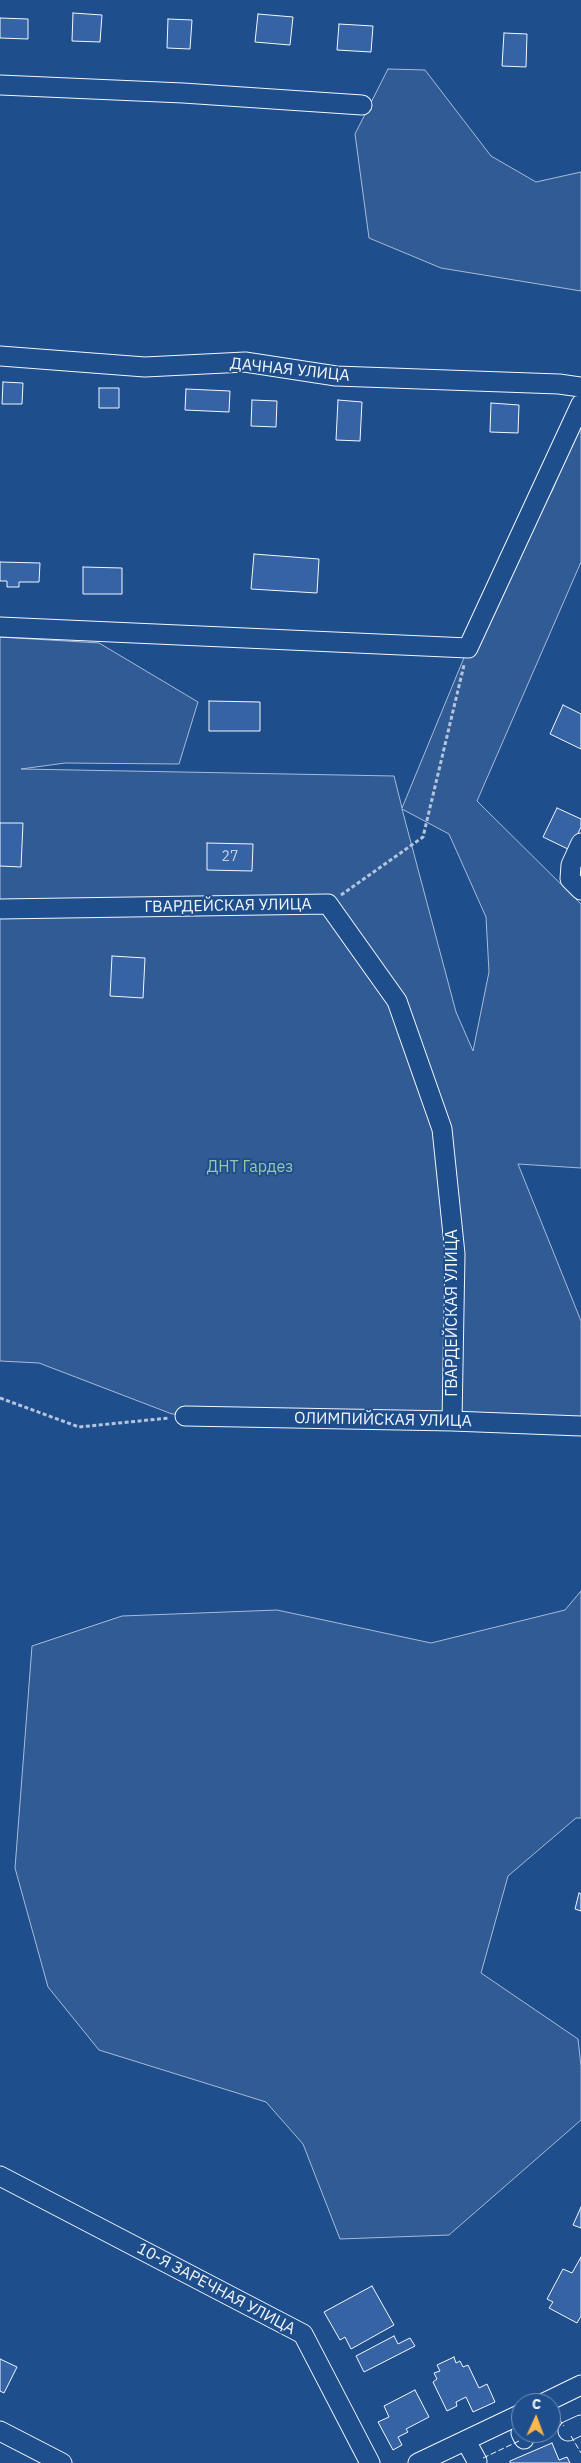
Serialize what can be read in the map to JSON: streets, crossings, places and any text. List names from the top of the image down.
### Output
{
  "streets": {
    "street": [
      "ДАЧНАЯ УЛИЦА",
      "ГВАРДЕЙСКАЯ УЛИЦА",
      "ОЛИМПИЙСКАЯ УЛИЦА",
      "10-Я ЗАРЕЧНАЯ УЛИЦА"
    ]
  },
  "crossings": [
    ["ГВАРДЕЙСКАЯ УЛИЦА", "ОЛИМПИЙСКАЯ УЛИЦА"]
  ],
  "parks": ["ДНТ Гардез"],
  "house_numbers": ["27"],
  "north": "top"
}
